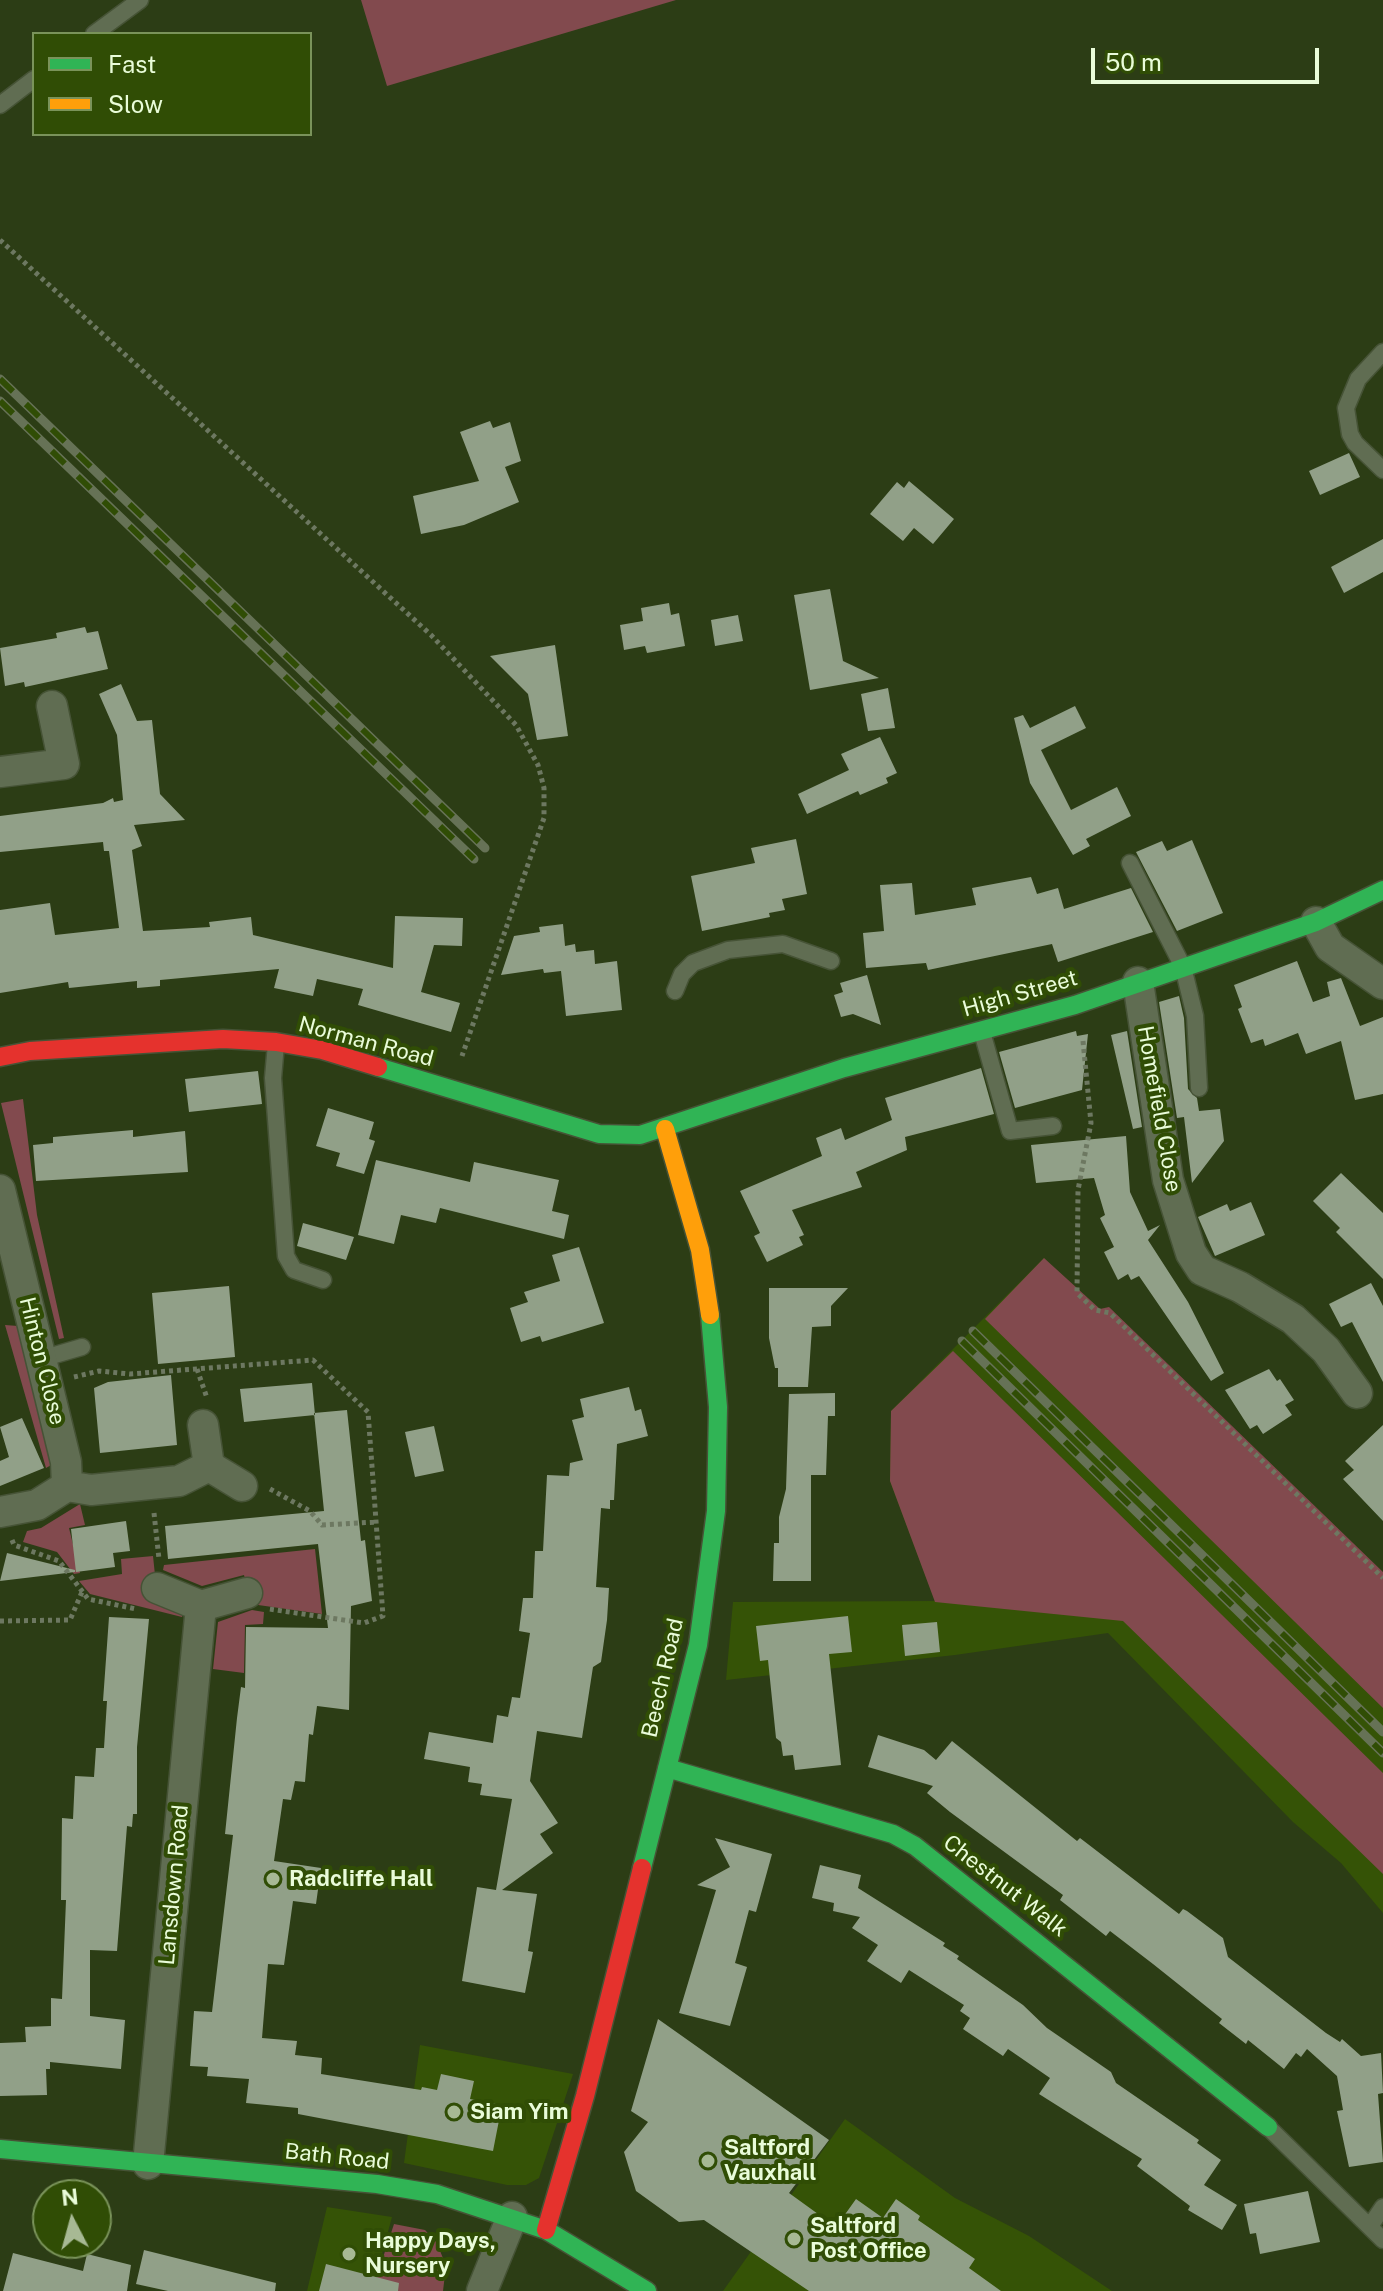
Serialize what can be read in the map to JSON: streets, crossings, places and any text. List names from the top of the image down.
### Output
{
  "streets": {
    "main road": [
      "High Street",
      "Norman Road",
      "Beech Road",
      "Chestnut Walk",
      "Bath Road"
    ],
    "street": ["Homefield Close", "Hinton Close", "Lansdown Road"]
  },
  "crossings": [
    ["High Street", "Norman Road"],
    ["High Street", "Homefield Close"],
    ["High Street", "Beech Road"],
    ["Norman Road", "Beech Road"],
    ["Beech Road", "Chestnut Walk"],
    ["Beech Road", "Bath Road"],
    ["Lansdown Road", "Bath Road"]
  ],
  "places": [
    "Radcliffe Hall",
    "Siam Yim",
    "Saltford Vauxhall",
    "Saltford Post Office",
    "Happy Days, Nursery"
  ],
  "legend": ["Fast", "Slow"],
  "scale_bar": "50 m",
  "north": "top"
}
